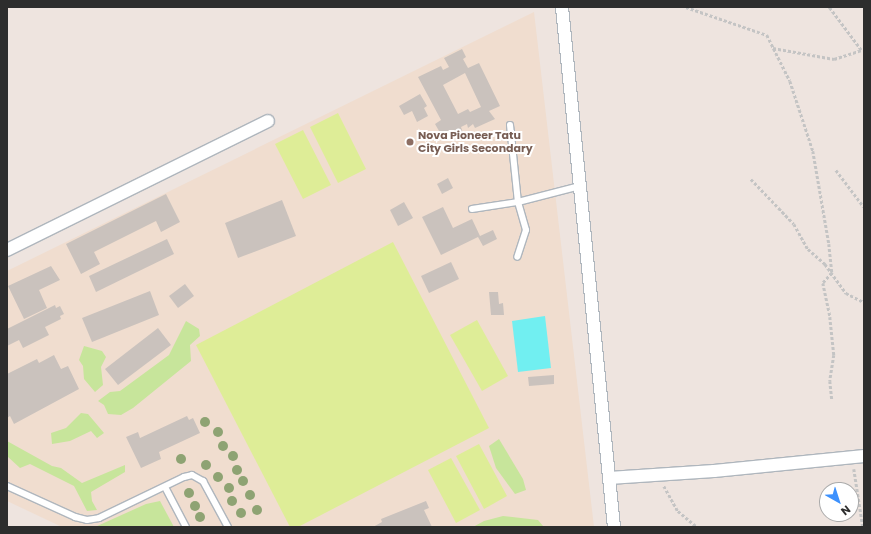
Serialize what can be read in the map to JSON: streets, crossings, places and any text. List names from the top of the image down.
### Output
{
  "places": ["Nova Pioneer Tatu City Girls Secondary"],
  "north": "bottom right"
}
